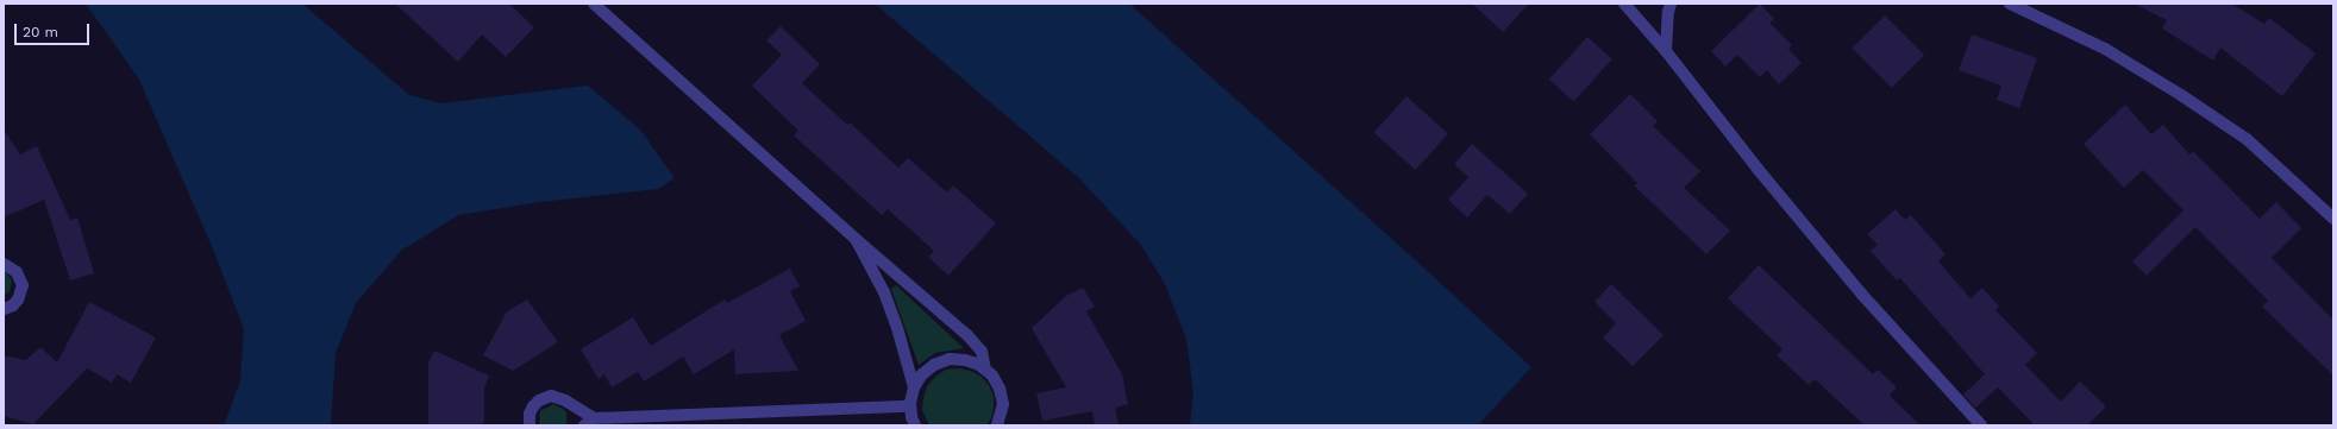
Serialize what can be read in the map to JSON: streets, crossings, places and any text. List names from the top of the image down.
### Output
{
  "scale_bar": "20 m"
}
